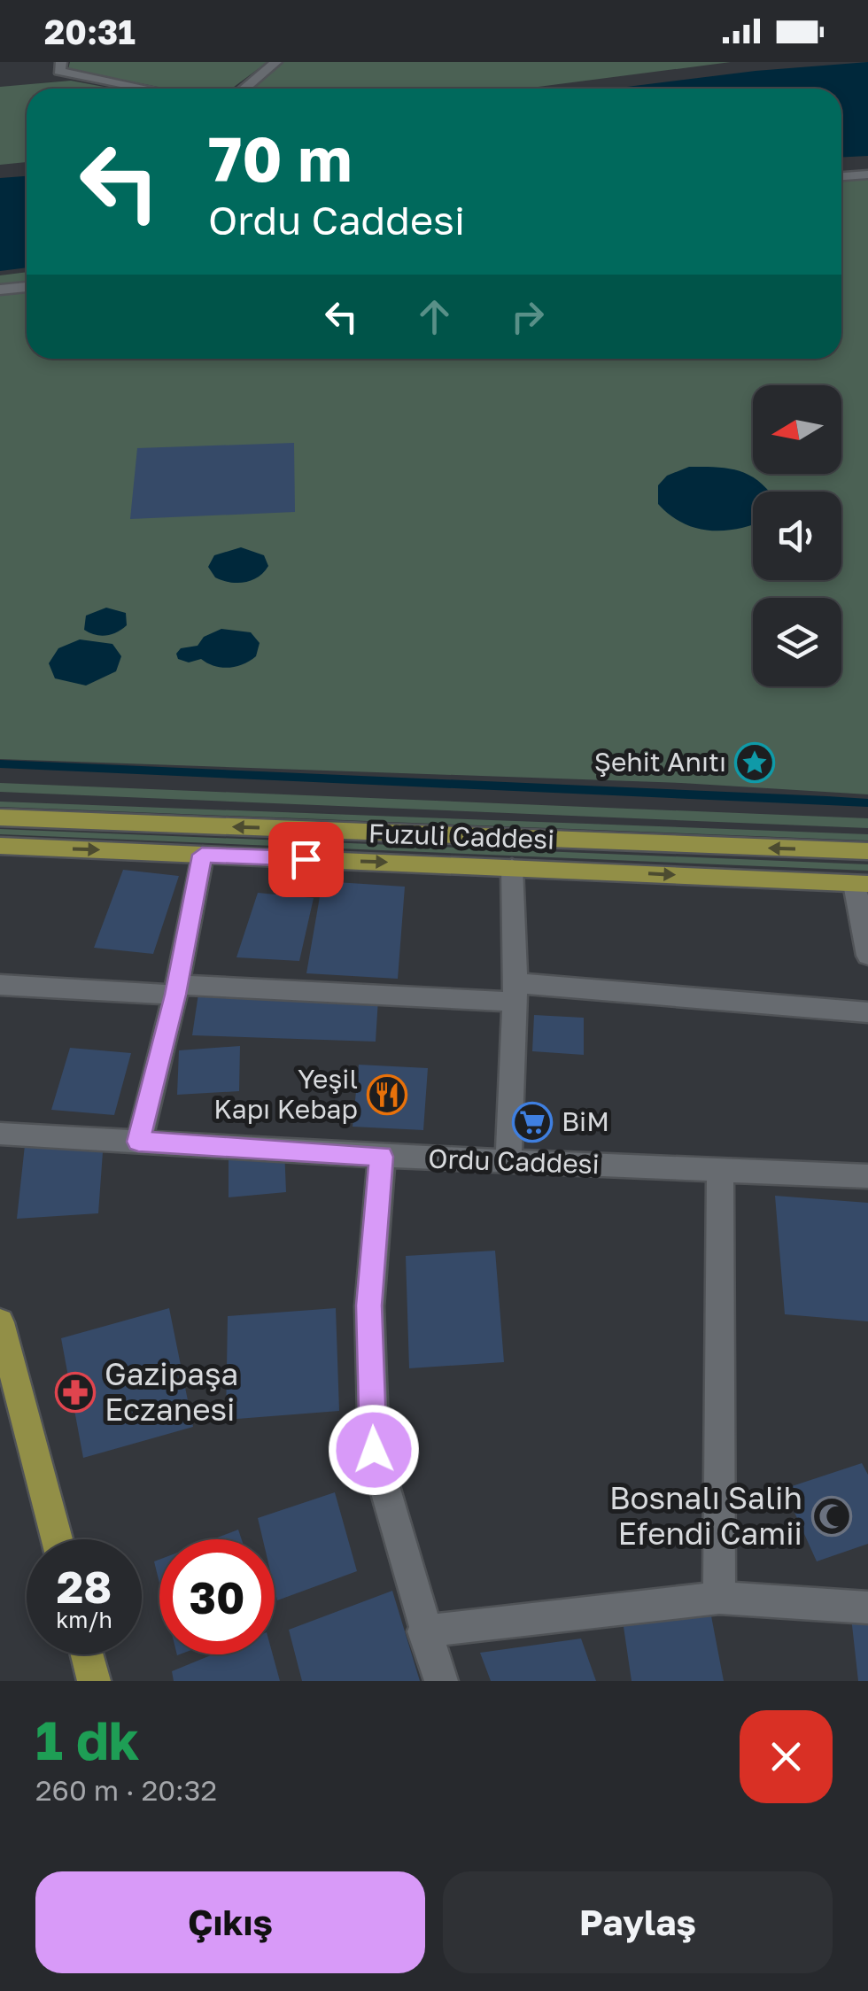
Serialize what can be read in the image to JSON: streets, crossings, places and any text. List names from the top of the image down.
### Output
{
  "streets": {
    "main road": ["Fuzuli Caddesi"],
    "street": ["Ordu Caddesi"]
  },
  "places": {
    "place": ["Şehit Anıtı"],
    "restaurant": ["Yeşil Kapı Kebap"],
    "supermarket": ["BiM"],
    "pharmacy": ["Gazipaşa Eczanesi"],
    "mosque": ["Bosnalı Salih Efendi Camii"]
  },
  "north": "left",
  "page": {
    "status": "20:31",
    "turn": ["70 m", "Ordu Caddesi"],
    "speed": "28 km/h",
    "limit": "30",
    "heading": ["1 dk", "260 m · 20:32"],
    "buttons": ["Çıkış", "Paylaş"]
  }
}
